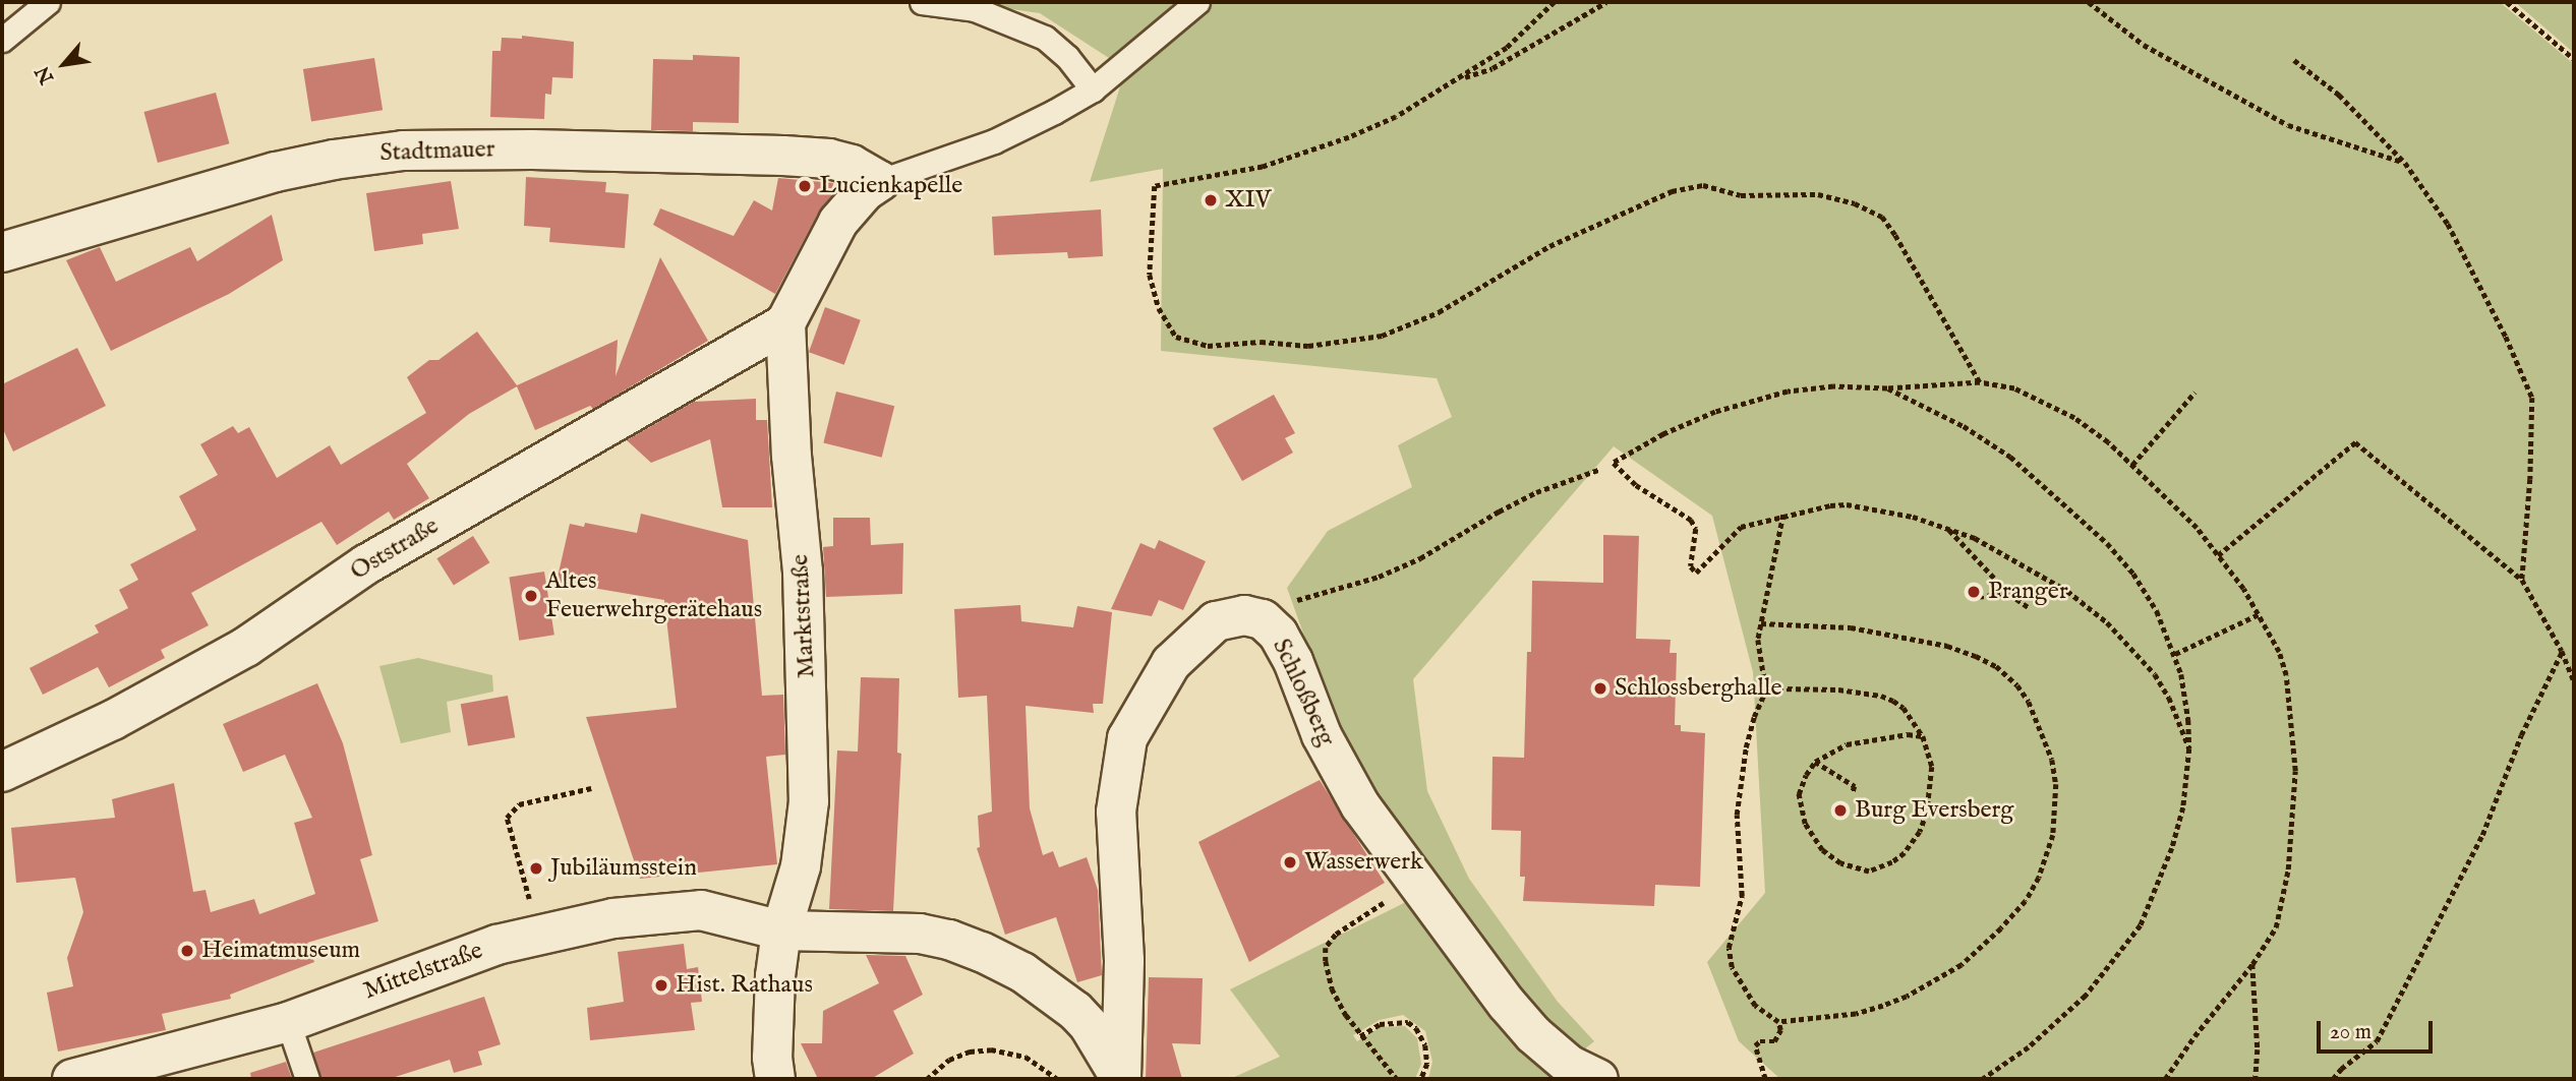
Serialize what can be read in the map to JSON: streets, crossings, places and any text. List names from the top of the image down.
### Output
{
  "streets": {
    "street": [
      "Stadtmauer",
      "Oststraße",
      "Marktstraße",
      "Schloßberg",
      "Mittelstraße"
    ]
  },
  "crossings": [
    ["Oststraße", "Marktstraße"],
    ["Marktstraße", "Mittelstraße"],
    ["Schloßberg", "Mittelstraße"]
  ],
  "places": [
    "Lucienkapelle",
    "XIV",
    "Pranger",
    "Altes Feuerwehrgerätehaus",
    "Schlossberghalle",
    "Burg Eversberg",
    "Wasserwerk",
    "Jubiläumsstein",
    "Heimatmuseum",
    "Hist. Rathaus"
  ],
  "scale_bar": "20 m",
  "north": "bottom left"
}
